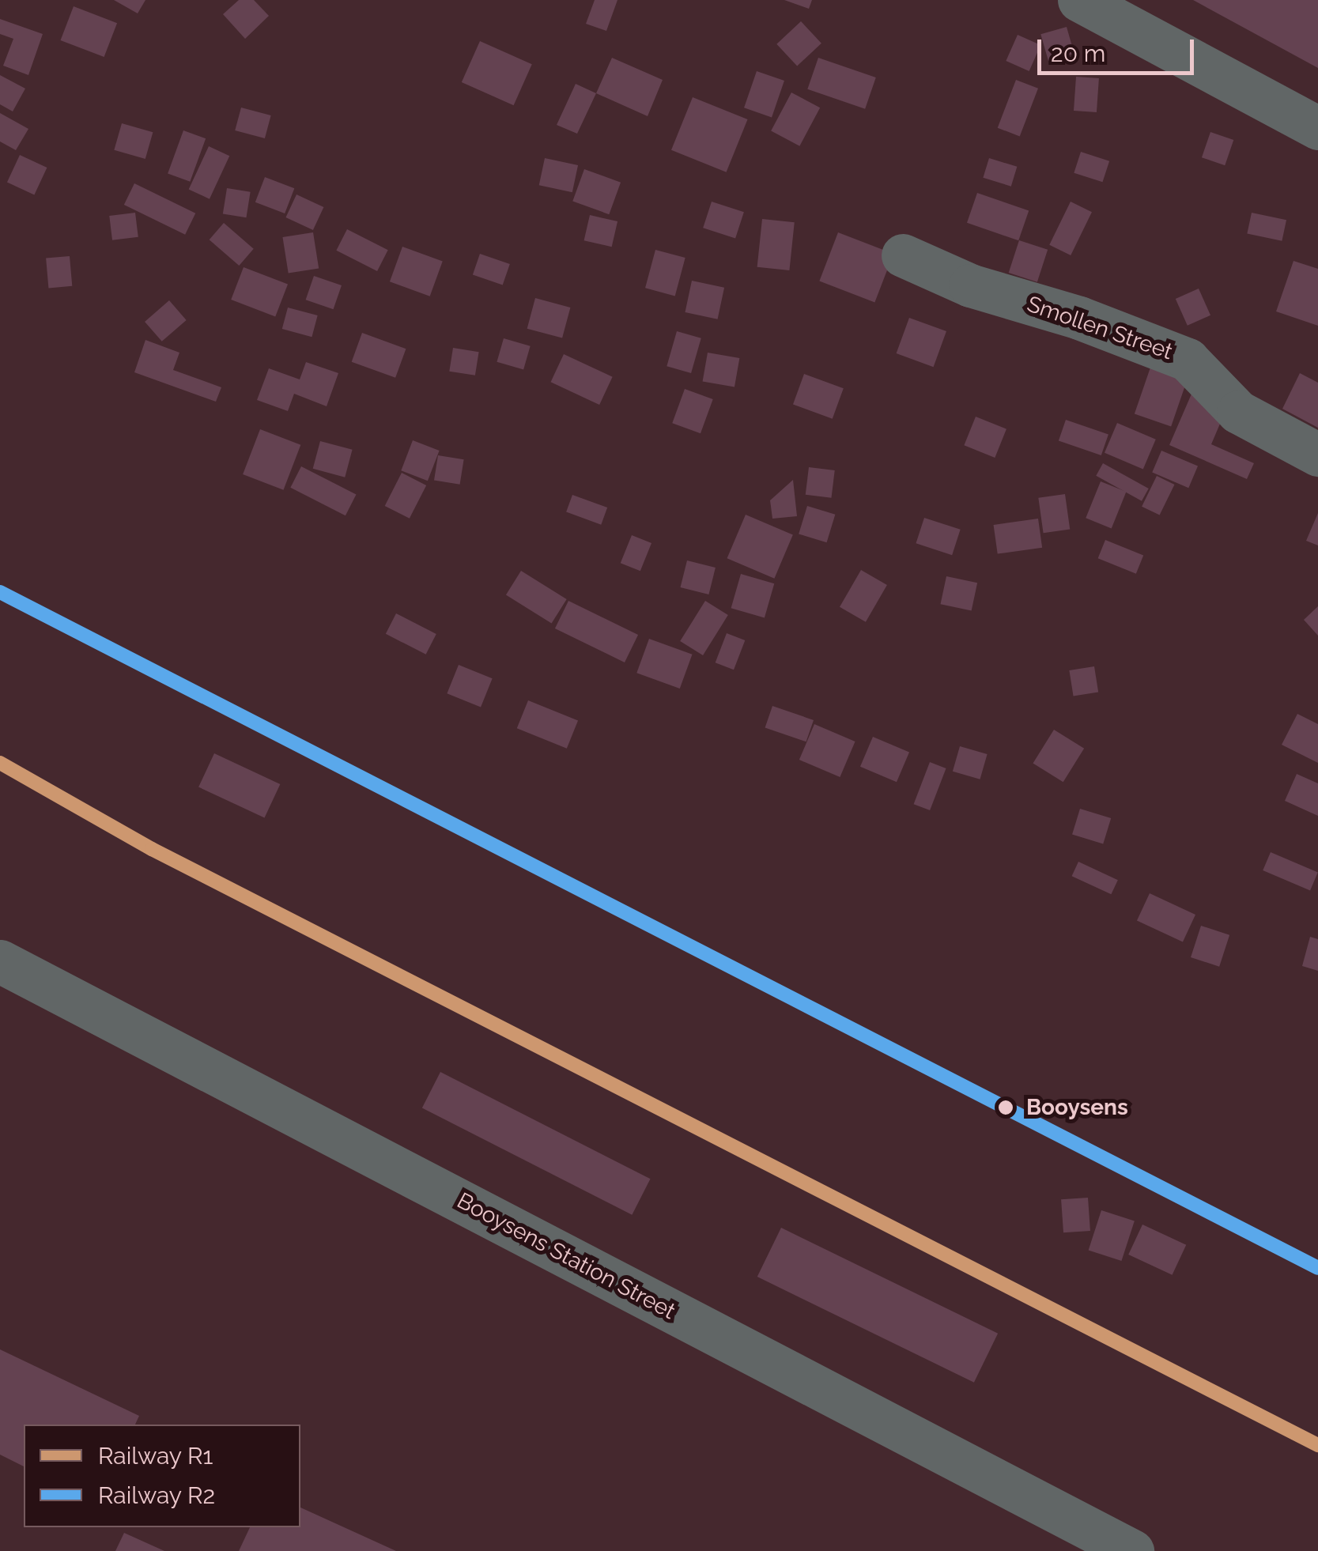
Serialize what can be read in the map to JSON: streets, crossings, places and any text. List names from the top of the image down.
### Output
{
  "streets": {
    "street": ["Smollen Street", "Booysens Station Street"]
  },
  "places": ["Booysens"],
  "lines": ["rail line R2", "rail line R1"],
  "legend": ["Railway R1", "Railway R2"],
  "scale_bar": "20 m"
}
